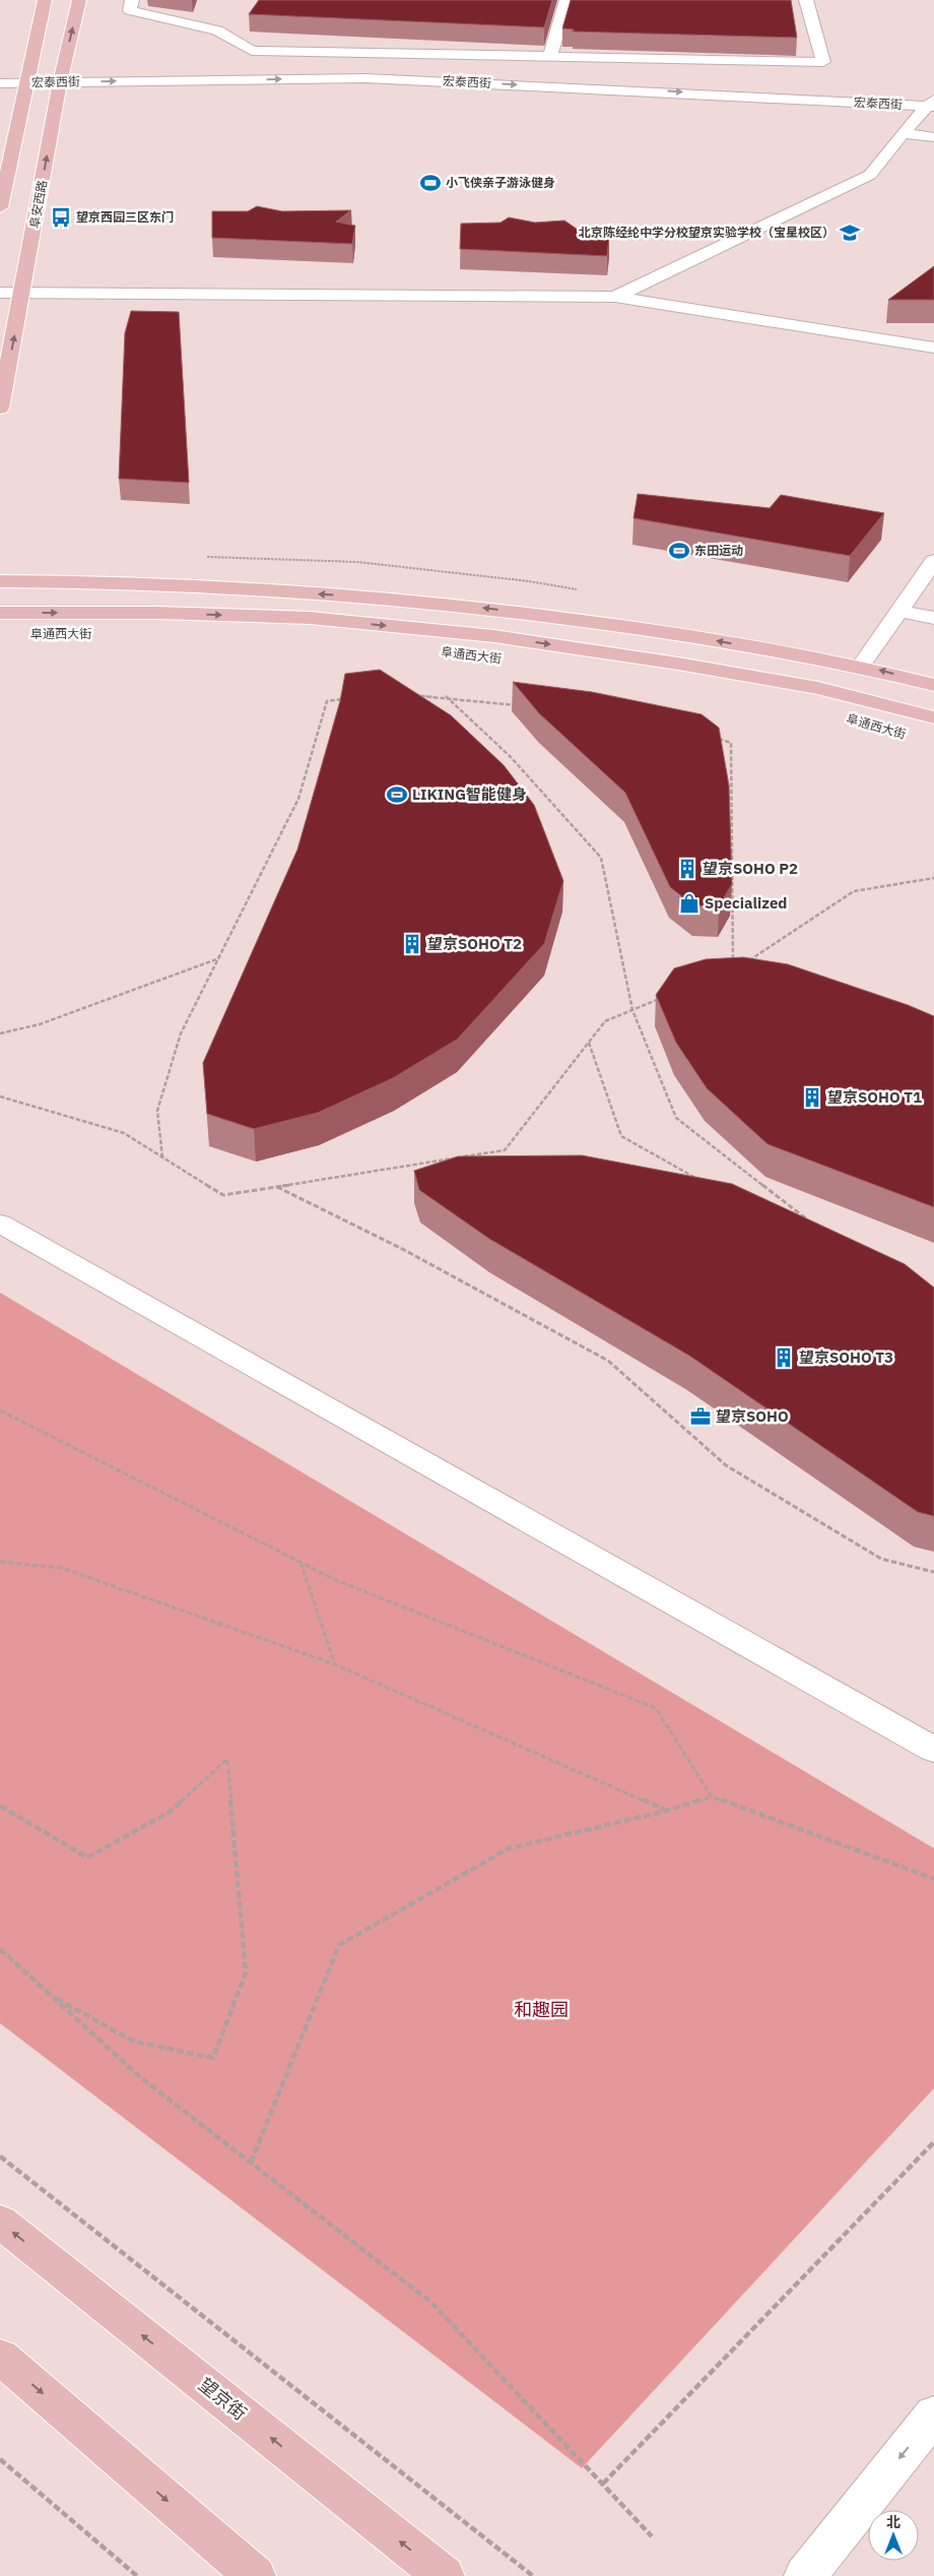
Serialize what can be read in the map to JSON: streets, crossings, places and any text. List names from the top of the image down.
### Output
{
  "streets": {
    "main road": ["阜安西路", "阜通西大街", "望京街"],
    "street": ["宏泰西街"]
  },
  "crossings": [
    ["宏泰西街", "阜安西路"]
  ],
  "parks": ["和趣园"],
  "places": {
    "sports": ["小飞侠亲子游泳健身", "东田运动", "LIKING智能健身"],
    "bus stop": ["望京西园三区东门"],
    "school or university": ["北京陈经纶中学分校望京实验学校（宝星校区）"],
    "building": [
      "望京SOHO P2",
      "望京SOHO T2",
      "望京SOHO T1",
      "望京SOHO T3"
    ],
    "shop": ["Specialized"],
    "office": ["望京SOHO"]
  },
  "north": "top"
}
